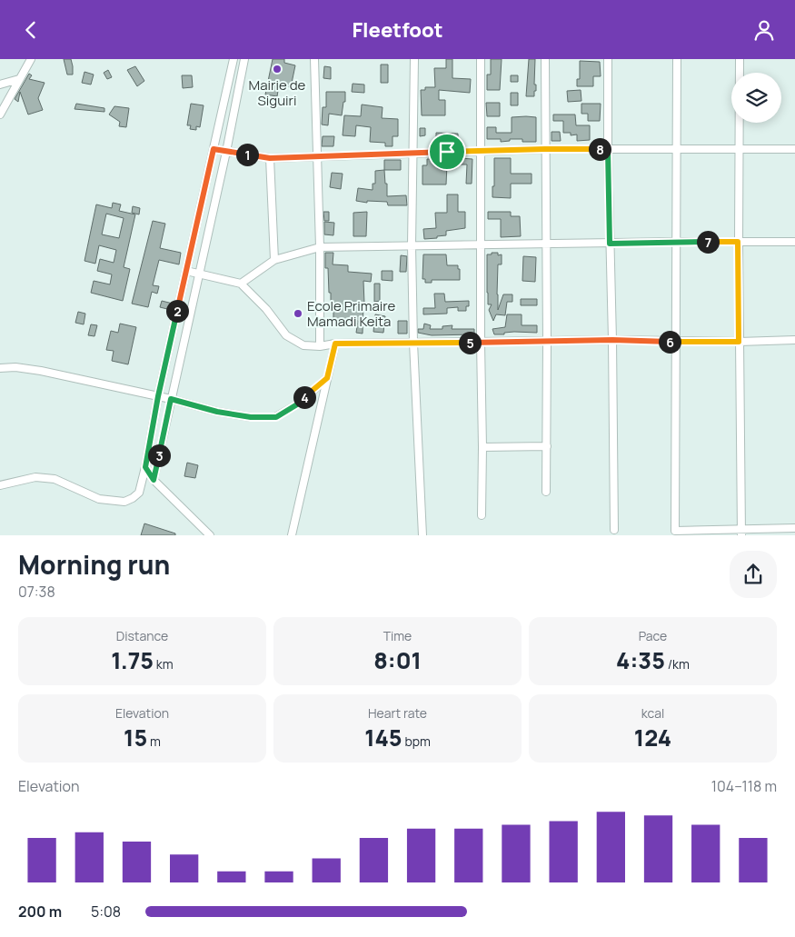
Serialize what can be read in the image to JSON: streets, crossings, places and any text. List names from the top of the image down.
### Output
{
  "places": ["Mairie de Siguiri", "Ecole Primaire Mamadi Keita"],
  "page": {
    "header": "Fleetfoot",
    "pins": [
      "8",
      "1",
      "7",
      "2",
      "6",
      "5",
      "4",
      "3"
    ],
    "heading": ["Morning run", "07:38"],
    "stats": [
      ["Distance", "1.75 km"],
      ["Time", "8:01"],
      ["Pace", "4:35 /km"],
      ["Elevation", "15 m"],
      ["Heart rate", "145 bpm"],
      ["kcal", "124"]
    ],
    "chart": ["Elevation", "104–118 m"],
    "list": [
      {
        "name": "200 m",
        "note": "5:08"
      }
    ]
  }
}
